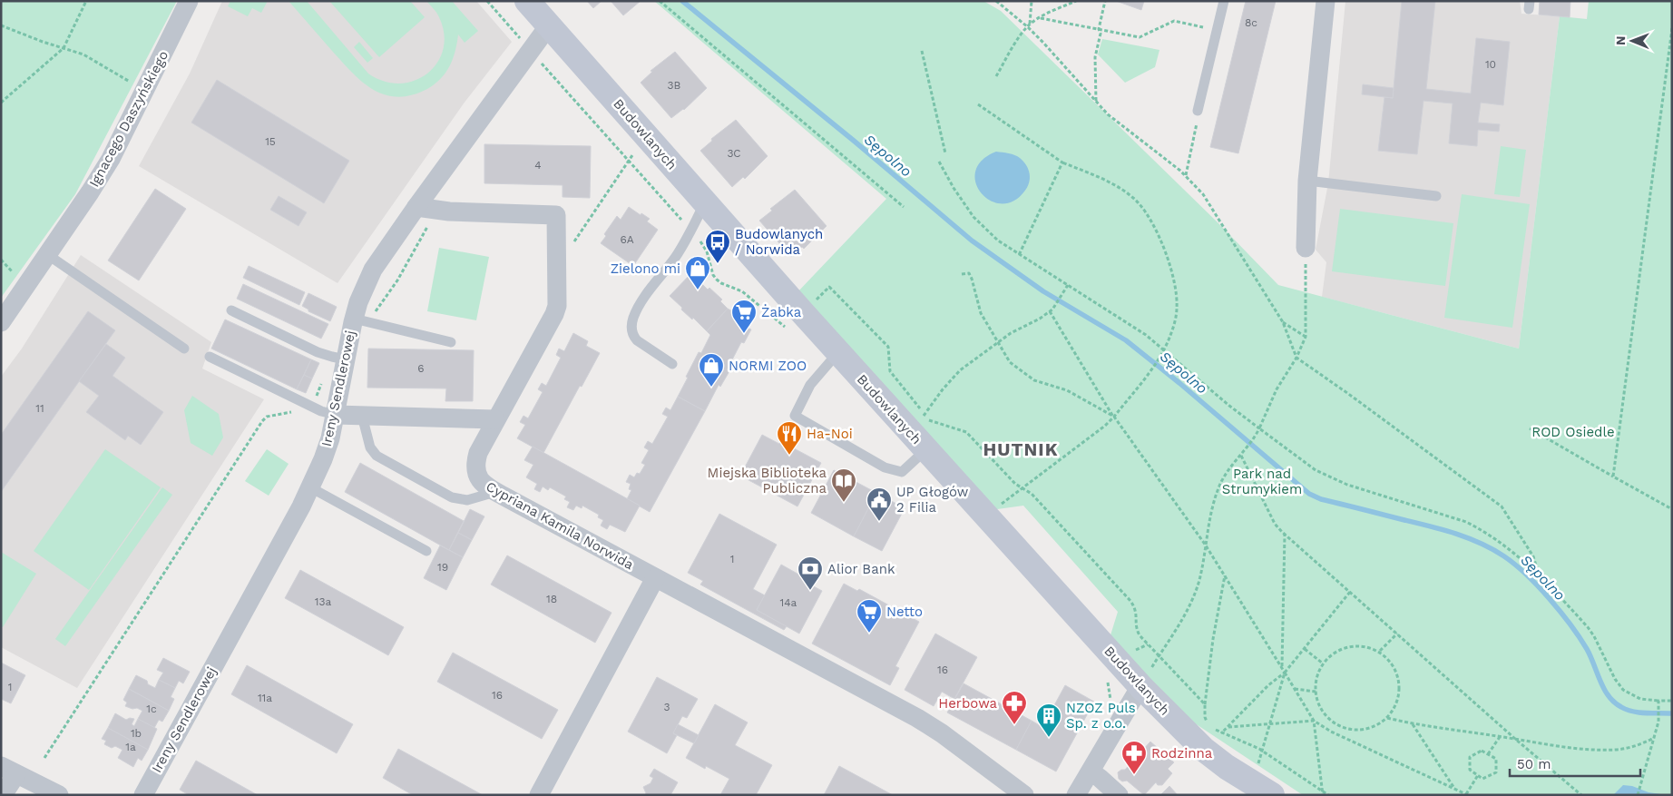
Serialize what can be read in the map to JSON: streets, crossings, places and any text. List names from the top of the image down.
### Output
{
  "streets": {
    "street": [
      "Ignacego Daszyńskiego",
      "Budowlanych",
      "Ireny Sendlerowej",
      "Cypriana Kamila Norwida"
    ]
  },
  "crossings": [
    ["Budowlanych", "Ireny Sendlerowej"],
    ["Ireny Sendlerowej", "Cypriana Kamila Norwida"]
  ],
  "districts": ["HUTNIK"],
  "water": ["Sępolno"],
  "parks": ["ROD Osiedle", "Park nad Strumykiem"],
  "places": {
    "bus stop": ["Budowlanych / Norwida"],
    "shop": ["Zielono mi", "NORMI ZOO"],
    "supermarket": ["Żabka", "Netto"],
    "restaurant": ["Ha-Noi"],
    "library": ["Miejska Biblioteka Publiczna"],
    "public building": ["UP Głogów 2 Filia"],
    "bank": ["Alior Bank"],
    "pharmacy": ["Herbowa", "Rodzinna"],
    "building": ["NZOZ Puls Sp. z o.o."]
  },
  "house_numbers": [
    "8c",
    "10",
    "3B",
    "15",
    "3C",
    "4",
    "6A",
    "6",
    "11",
    "1",
    "19",
    "18",
    "13a",
    "14a",
    "16",
    "1",
    "16",
    "11a",
    "3",
    "1c",
    "1b",
    "1a"
  ],
  "scale_bar": "50 m",
  "north": "left"
}
